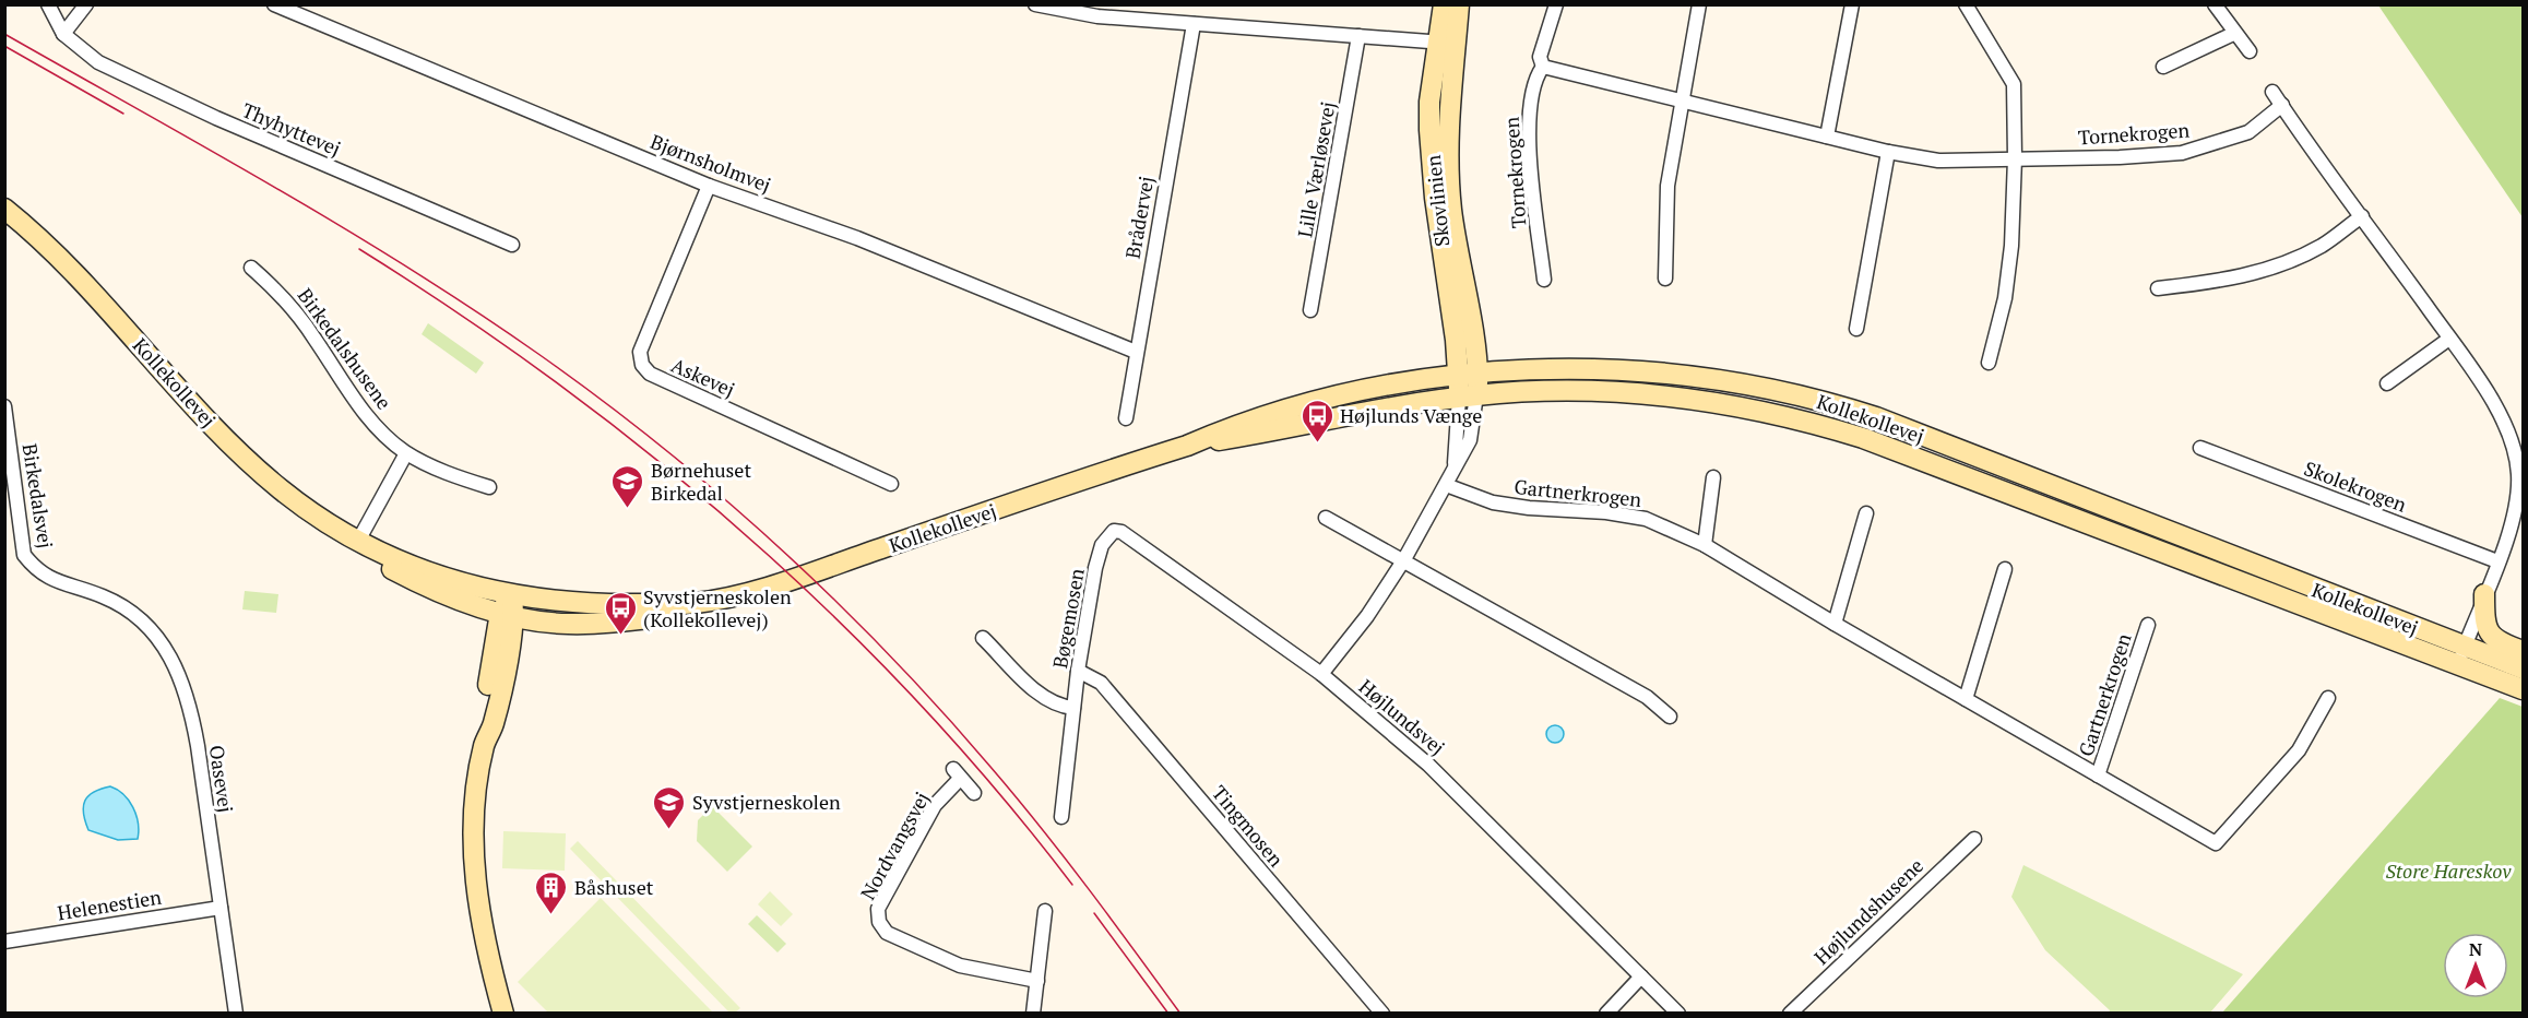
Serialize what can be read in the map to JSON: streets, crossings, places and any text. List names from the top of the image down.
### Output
{
  "streets": {
    "street": [
      "Thyhyttevej",
      "Tornekrogen",
      "Bjørnsholmvej",
      "Lille Værløsevej",
      "Skovlinien",
      "Brådervej",
      "Birkedalshusene",
      "Askevej",
      "Kollekollevej",
      "Skolekrogen",
      "Gartnerkrogen",
      "Birkedalsvej",
      "Bøgemosen",
      "Højlundsvej",
      "Oasevej",
      "Tingmosen",
      "Nordvangsvej",
      "Helenestien",
      "Højlundshusene"
    ]
  },
  "crossings": [
    ["Bjørnsholmvej", "Brådervej"],
    ["Bjørnsholmvej", "Askevej"],
    ["Skovlinien", "Kollekollevej"],
    ["Birkedalsvej", "Oasevej"],
    ["Bøgemosen", "Højlundsvej"],
    ["Bøgemosen", "Tingmosen"],
    ["Oasevej", "Helenestien"]
  ],
  "parks": ["Store Hareskov"],
  "places": {
    "bus stop": ["Højlunds Vænge", "Syvstjerneskolen (Kollekollevej)"],
    "school or university": ["Børnehuset Birkedal", "Syvstjerneskolen"],
    "building": ["Båshuset"]
  },
  "north": "top"
}
